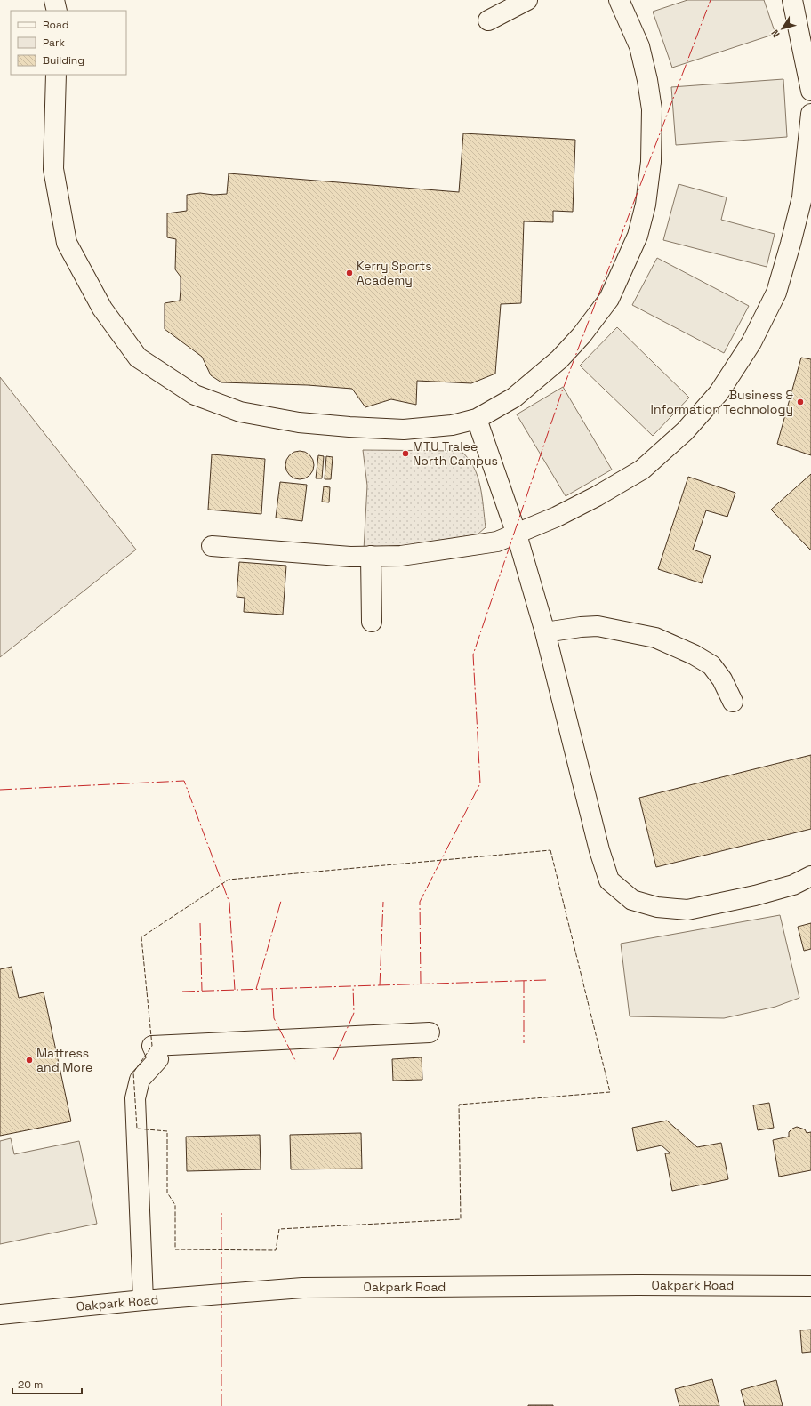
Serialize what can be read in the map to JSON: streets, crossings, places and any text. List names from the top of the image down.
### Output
{
  "streets": {
    "main road": ["Oakpark Road"]
  },
  "places": [
    "Kerry Sports Academy",
    "Business & Information Technology",
    "MTU Tralee North Campus",
    "Mattress and More"
  ],
  "legend": ["Road", "Park", "Building"],
  "scale_bar": "20 m",
  "north": "bottom left"
}
